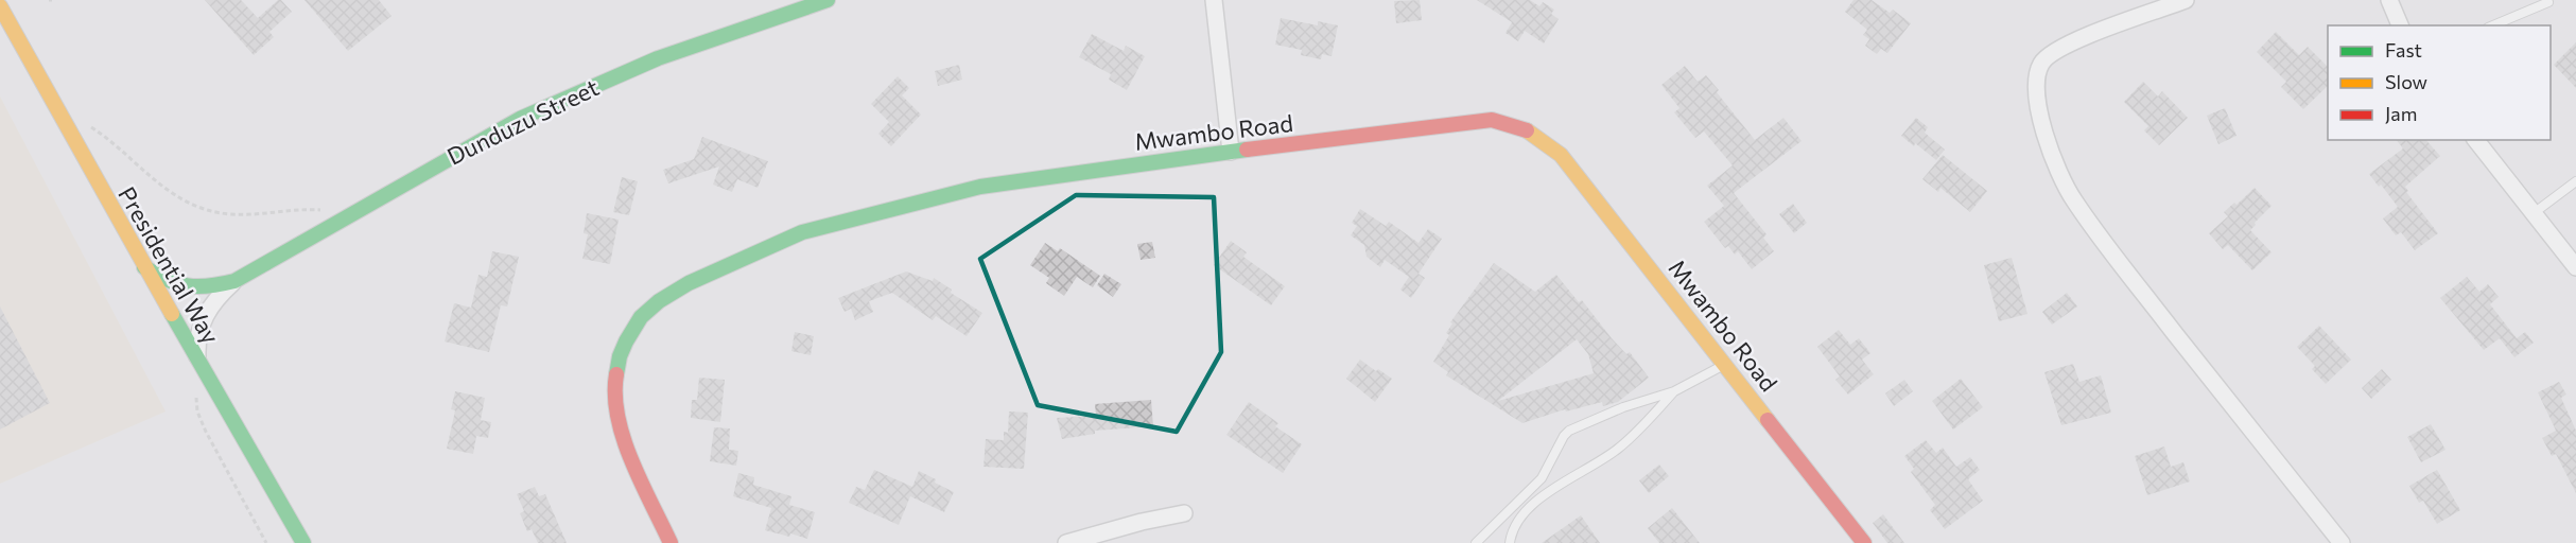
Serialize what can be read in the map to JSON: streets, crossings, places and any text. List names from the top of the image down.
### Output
{
  "streets": {
    "street": ["Dunduzu Street", "Mwambo Road", "Presidential Way"]
  },
  "crossings": [
    ["Dunduzu Street", "Presidential Way"]
  ],
  "legend": ["Fast", "Slow", "Jam"]
}
